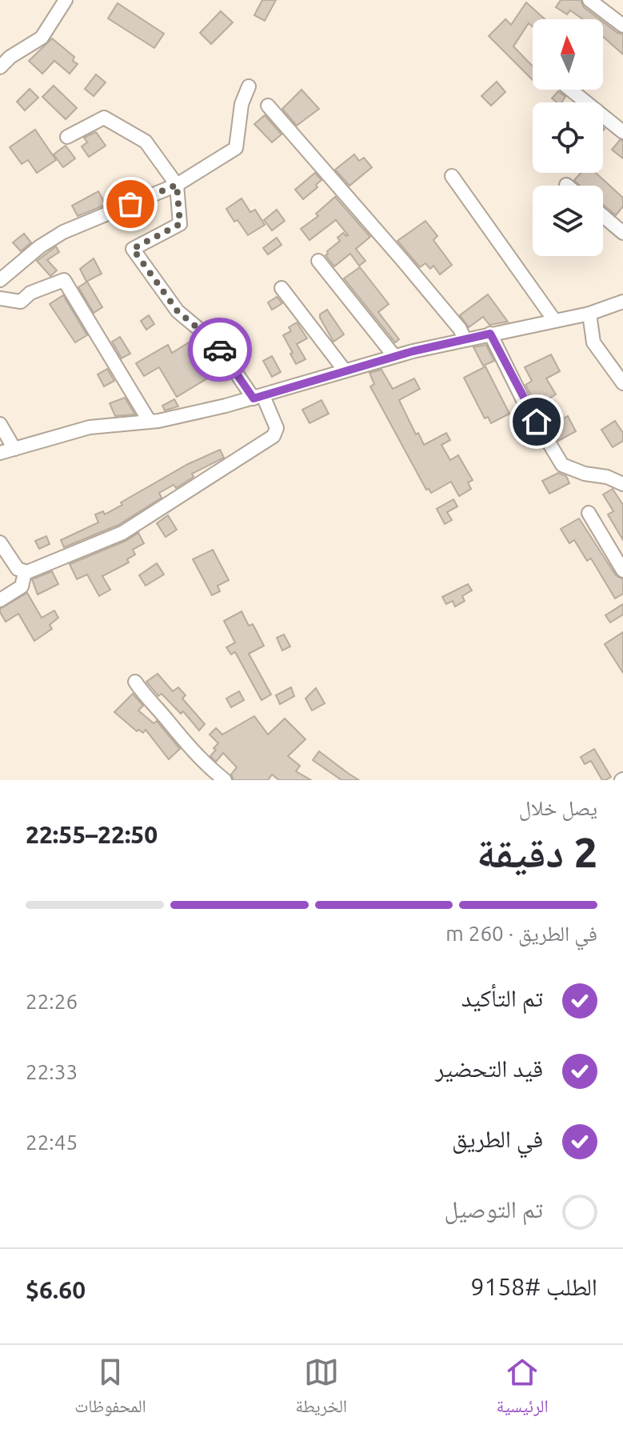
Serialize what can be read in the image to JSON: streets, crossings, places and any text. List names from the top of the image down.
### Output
{
  "north": "top",
  "page": {
    "heading": ["2 دقيقة", "يصل خلال", "22:50–22:55"],
    "panel": ["الطلب #9158", "$6.60"],
    "bar": "في الطريق · 260 m",
    "list": [
      ["تم التأكيد", "22:26"],
      ["قيد التحضير", "22:33"],
      ["في الطريق", "22:45"],
      "تم التوصيل"
    ],
    "tabs": ["الرئيسية", "الخريطة", "المحفوظات"]
  }
}
